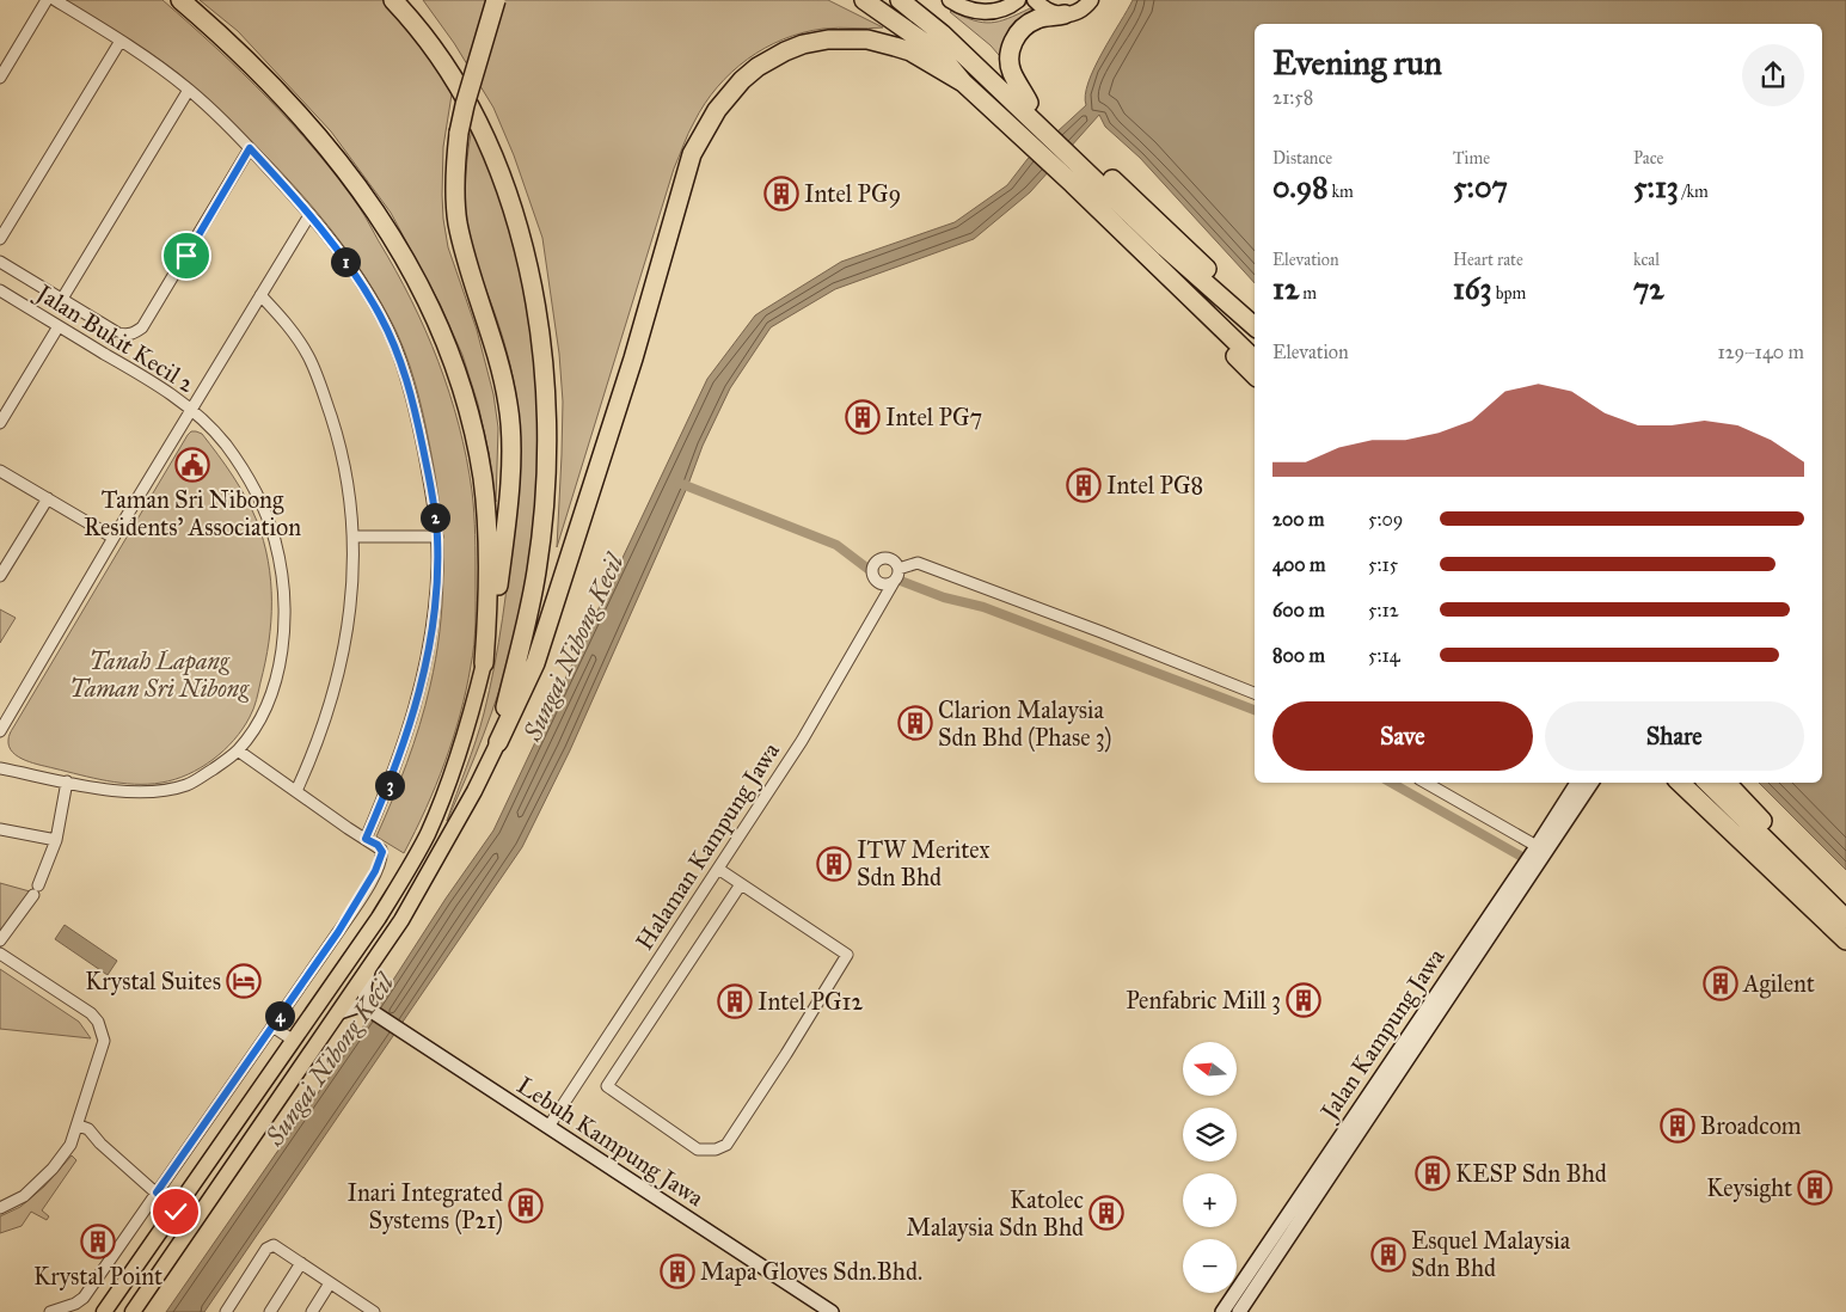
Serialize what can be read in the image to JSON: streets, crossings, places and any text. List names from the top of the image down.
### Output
{
  "streets": {
    "street": [
      "Jalan Bukit Kecil 2",
      "Halaman Kampung Jawa",
      "Jalan Kampung Jawa",
      "Lebuh Kampung Jawa"
    ]
  },
  "crossings": [
    ["Halaman Kampung Jawa", "Lebuh Kampung Jawa"]
  ],
  "water": ["Sungai Nibong Kecil"],
  "parks": ["Tanah Lapang Taman Sri Nibong"],
  "places": {
    "building": [
      "Intel PG9",
      "Intel PG7",
      "Intel PG8",
      "Clarion Malaysia Sdn Bhd (Phase 3)",
      "ITW Meritex Sdn Bhd",
      "Agilent",
      "Penfabric Mill 3",
      "Intel PG12",
      "Broadcom",
      "KESP Sdn Bhd",
      "Keysight",
      "Inari Integrated Systems (P21)",
      "Katolec Malaysia Sdn Bhd",
      "Krystal Point",
      "Esquel Malaysia Sdn Bhd",
      "Mapa Gloves Sdn.Bhd."
    ],
    "public building": ["Taman Sri Nibong Residents' Association"],
    "hotel": ["Krystal Suites"]
  },
  "north": "left",
  "page": {
    "heading": ["Evening run", "21:58"],
    "stats": [
      ["Distance", "0.98 km"],
      ["Time", "5:07"],
      ["Pace", "5:13 /km"],
      ["Elevation", "12 m"],
      ["Heart rate", "163 bpm"],
      ["kcal", "72"]
    ],
    "pins": [
      "1",
      "2",
      "3",
      "4"
    ],
    "chart": ["Elevation", "129–140 m"],
    "list": [
      {
        "name": "200 m",
        "note": "5:09"
      },
      {
        "name": "400 m",
        "note": "5:15"
      },
      {
        "name": "600 m",
        "note": "5:12"
      },
      {
        "name": "800 m",
        "note": "5:14"
      }
    ],
    "buttons": ["Save", "Share"],
    "map_buttons": ["+", "−"]
  }
}
